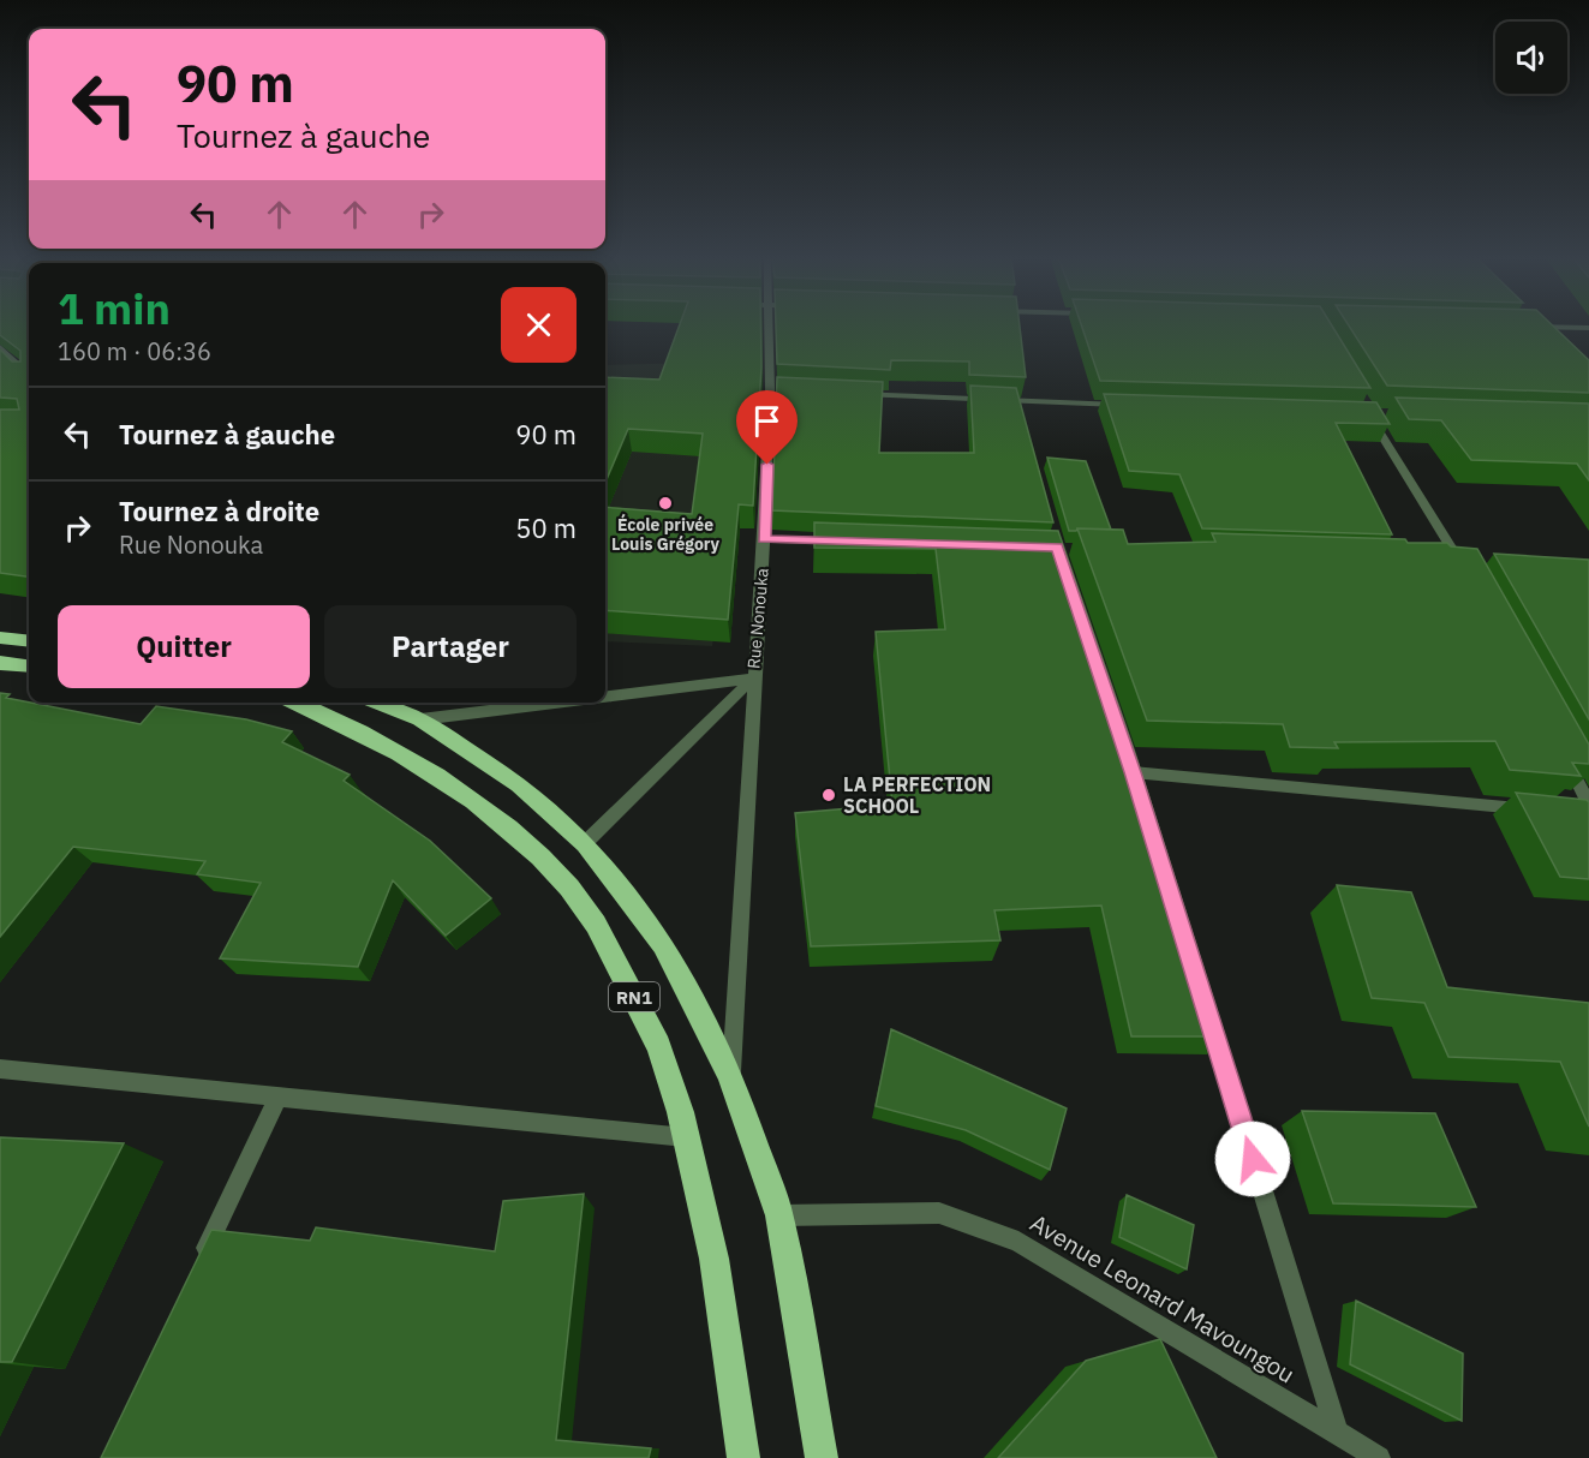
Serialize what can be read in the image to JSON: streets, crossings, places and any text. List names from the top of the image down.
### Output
{
  "streets": {
    "highway": ["RN1"],
    "street": ["Rue Nonouka", "Avenue Leonard Mavoungou"]
  },
  "crossings": [
    ["Rue Nonouka", "RN1"],
    ["RN1", "Avenue Leonard Mavoungou"]
  ],
  "places": ["École privée Louis Grégory", "LA PERFECTION SCHOOL"],
  "page": {
    "turn": ["90 m", "Tournez à gauche"],
    "heading": ["1 min", "160 m · 06:36"],
    "list": [
      {
        "name": "Tournez à gauche",
        "value": "90 m"
      },
      {
        "name": "Tournez à droite",
        "note": "Rue Nonouka",
        "value": "50 m"
      }
    ],
    "buttons": ["Quitter", "Partager"]
  }
}
